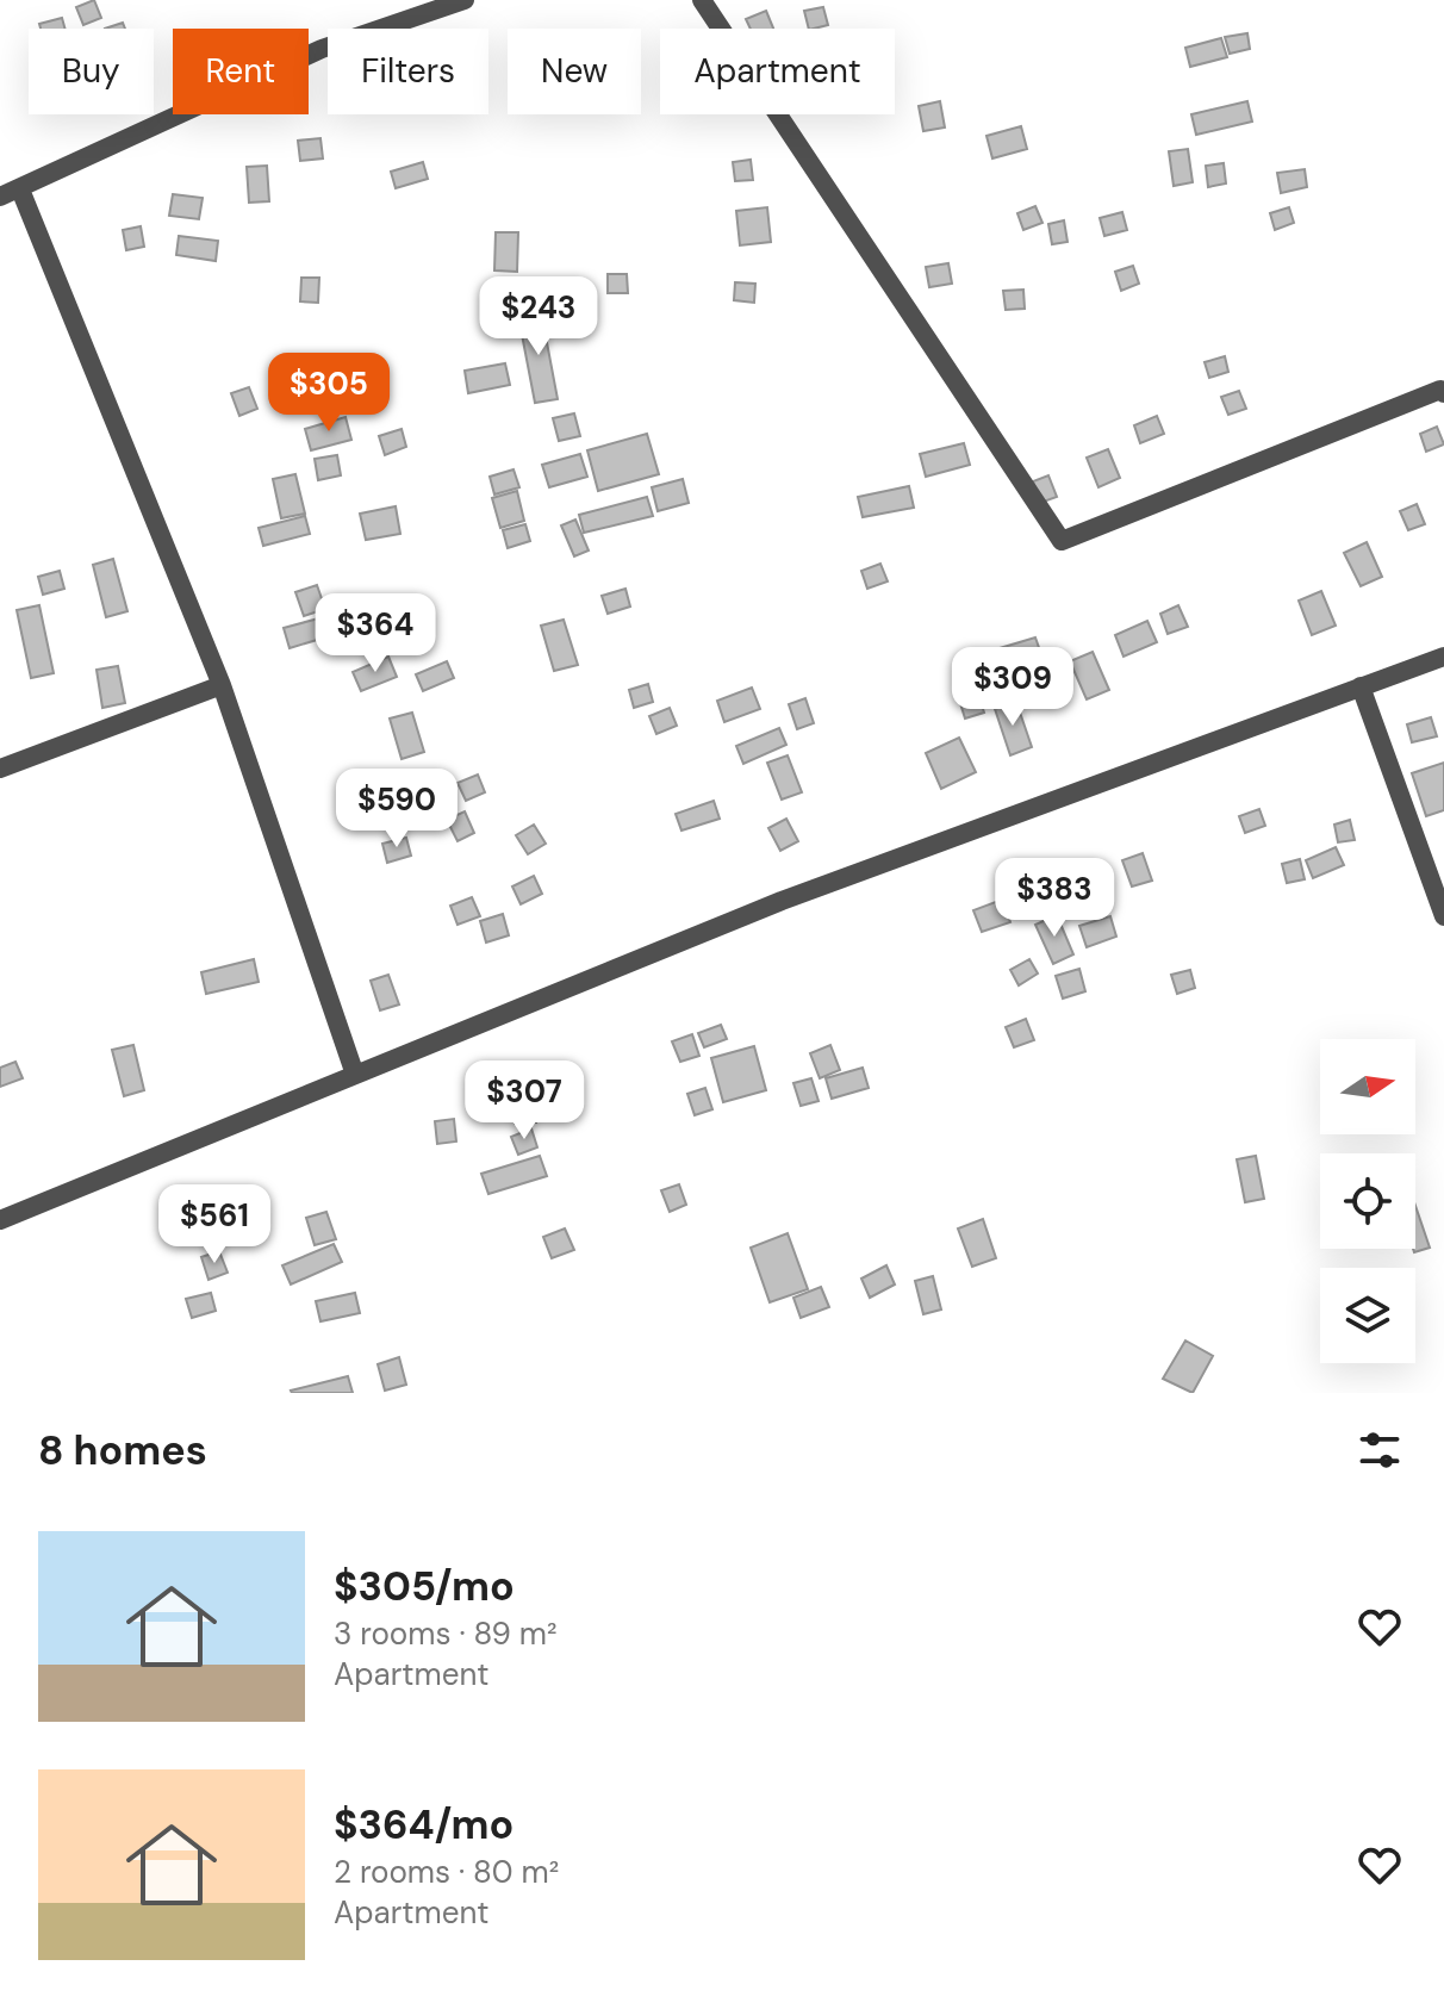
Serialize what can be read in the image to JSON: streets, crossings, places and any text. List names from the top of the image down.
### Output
{
  "north": "right",
  "page": {
    "chip": [
      "Buy",
      "Rent",
      "Filters",
      "New",
      "Apartment"
    ],
    "price": [
      "$243",
      "$305",
      "$364",
      "$309",
      "$590",
      "$383",
      "$307",
      "$561"
    ],
    "heading": "8 homes",
    "list": [
      {
        "name": "$305/mo",
        "note": "3 rooms · 89 m² · Apartment"
      },
      {
        "name": "$364/mo",
        "note": "2 rooms · 80 m² · Apartment"
      }
    ]
  }
}
